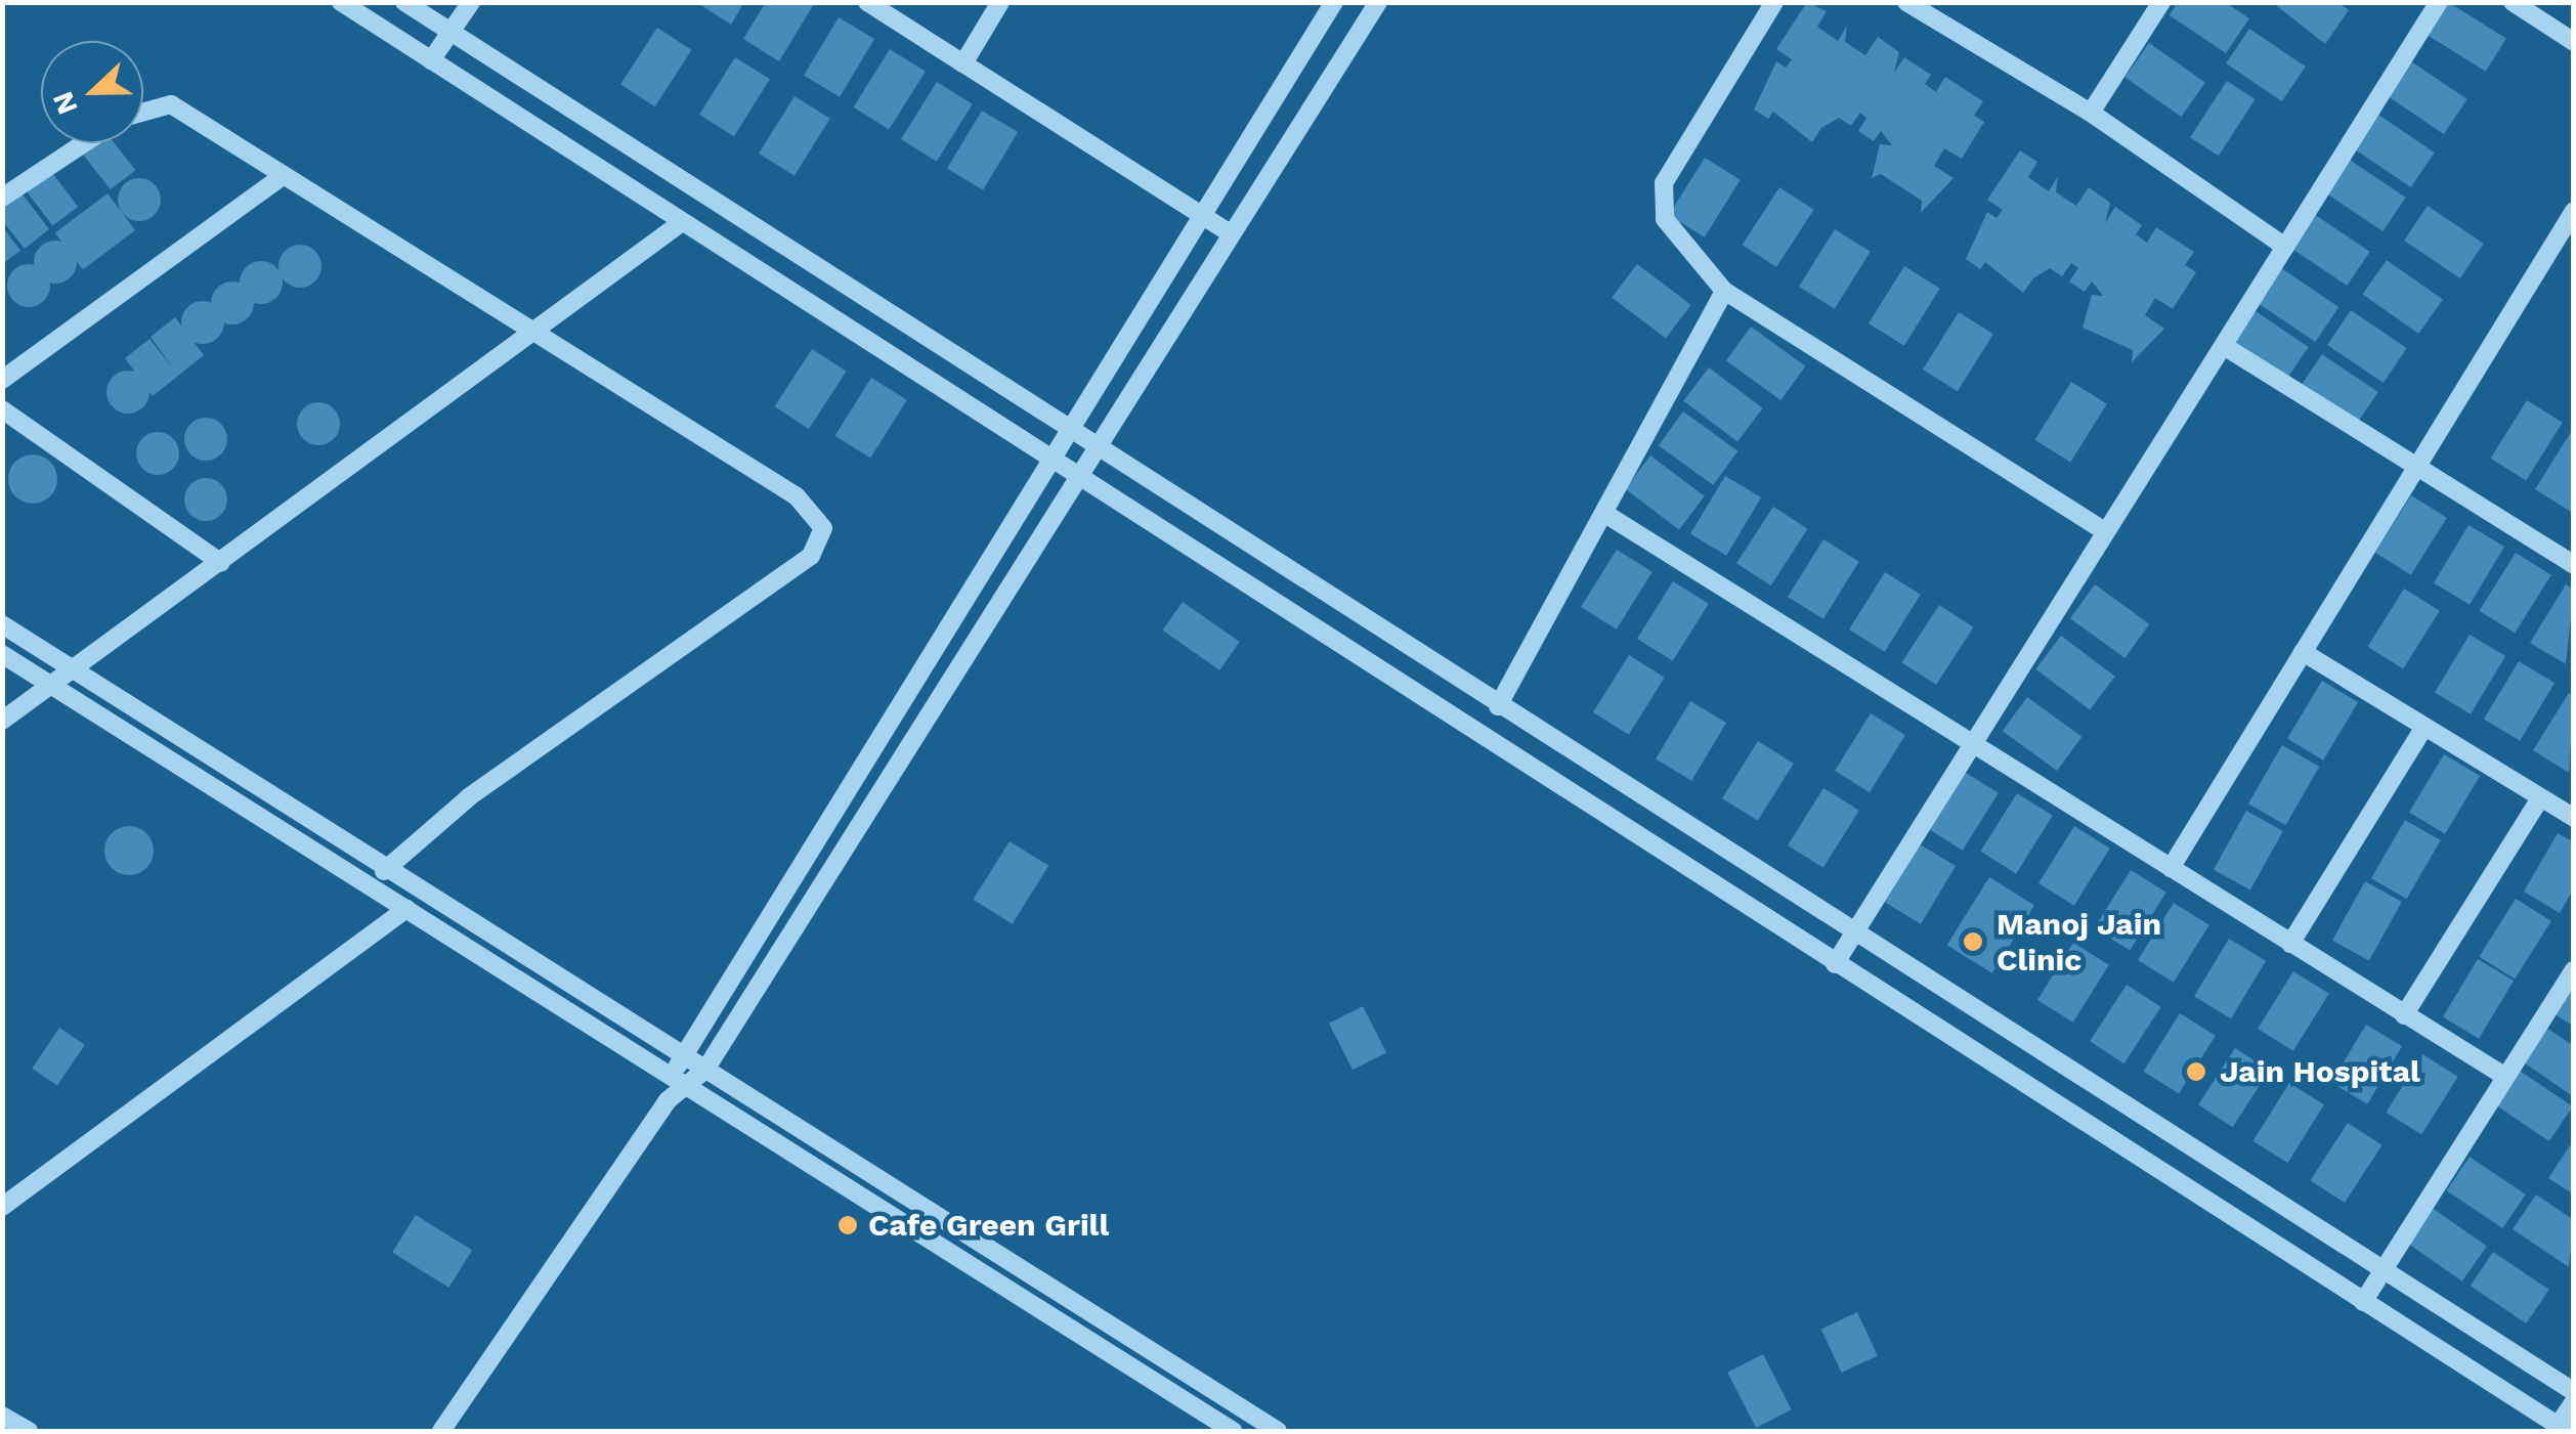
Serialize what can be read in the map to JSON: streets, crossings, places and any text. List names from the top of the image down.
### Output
{
  "places": ["Manoj Jain Clinic", "Jain Hospital", "Cafe Green Grill"],
  "north": "left"
}
